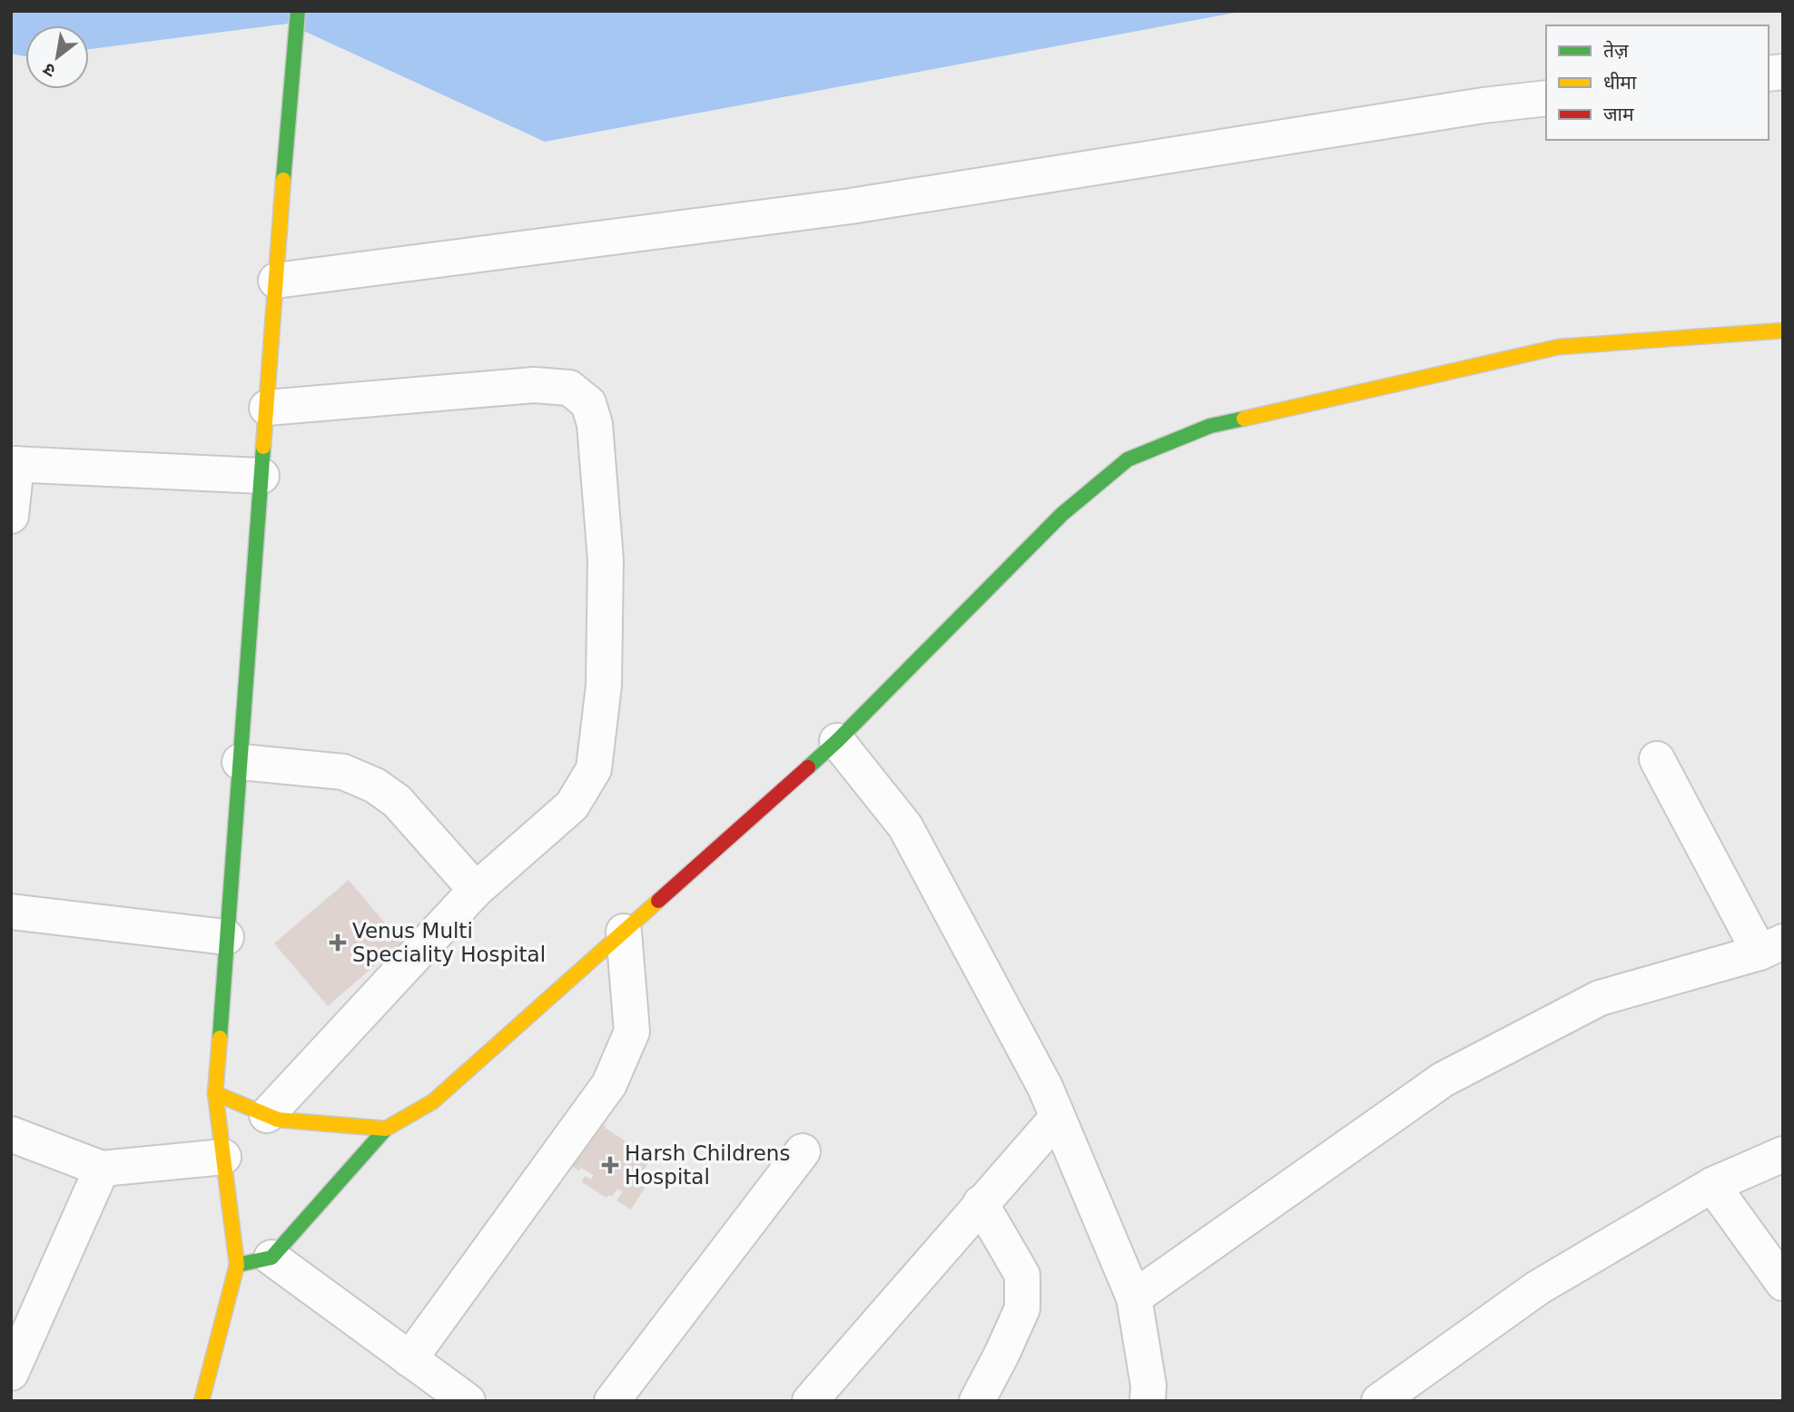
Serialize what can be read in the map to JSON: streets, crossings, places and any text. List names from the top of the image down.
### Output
{
  "places": {
    "health": ["Venus Multi Speciality Hospital", "Harsh Childrens Hospital"]
  },
  "legend": ["तेज़", "धीमा", "जाम"],
  "north": "bottom left"
}
